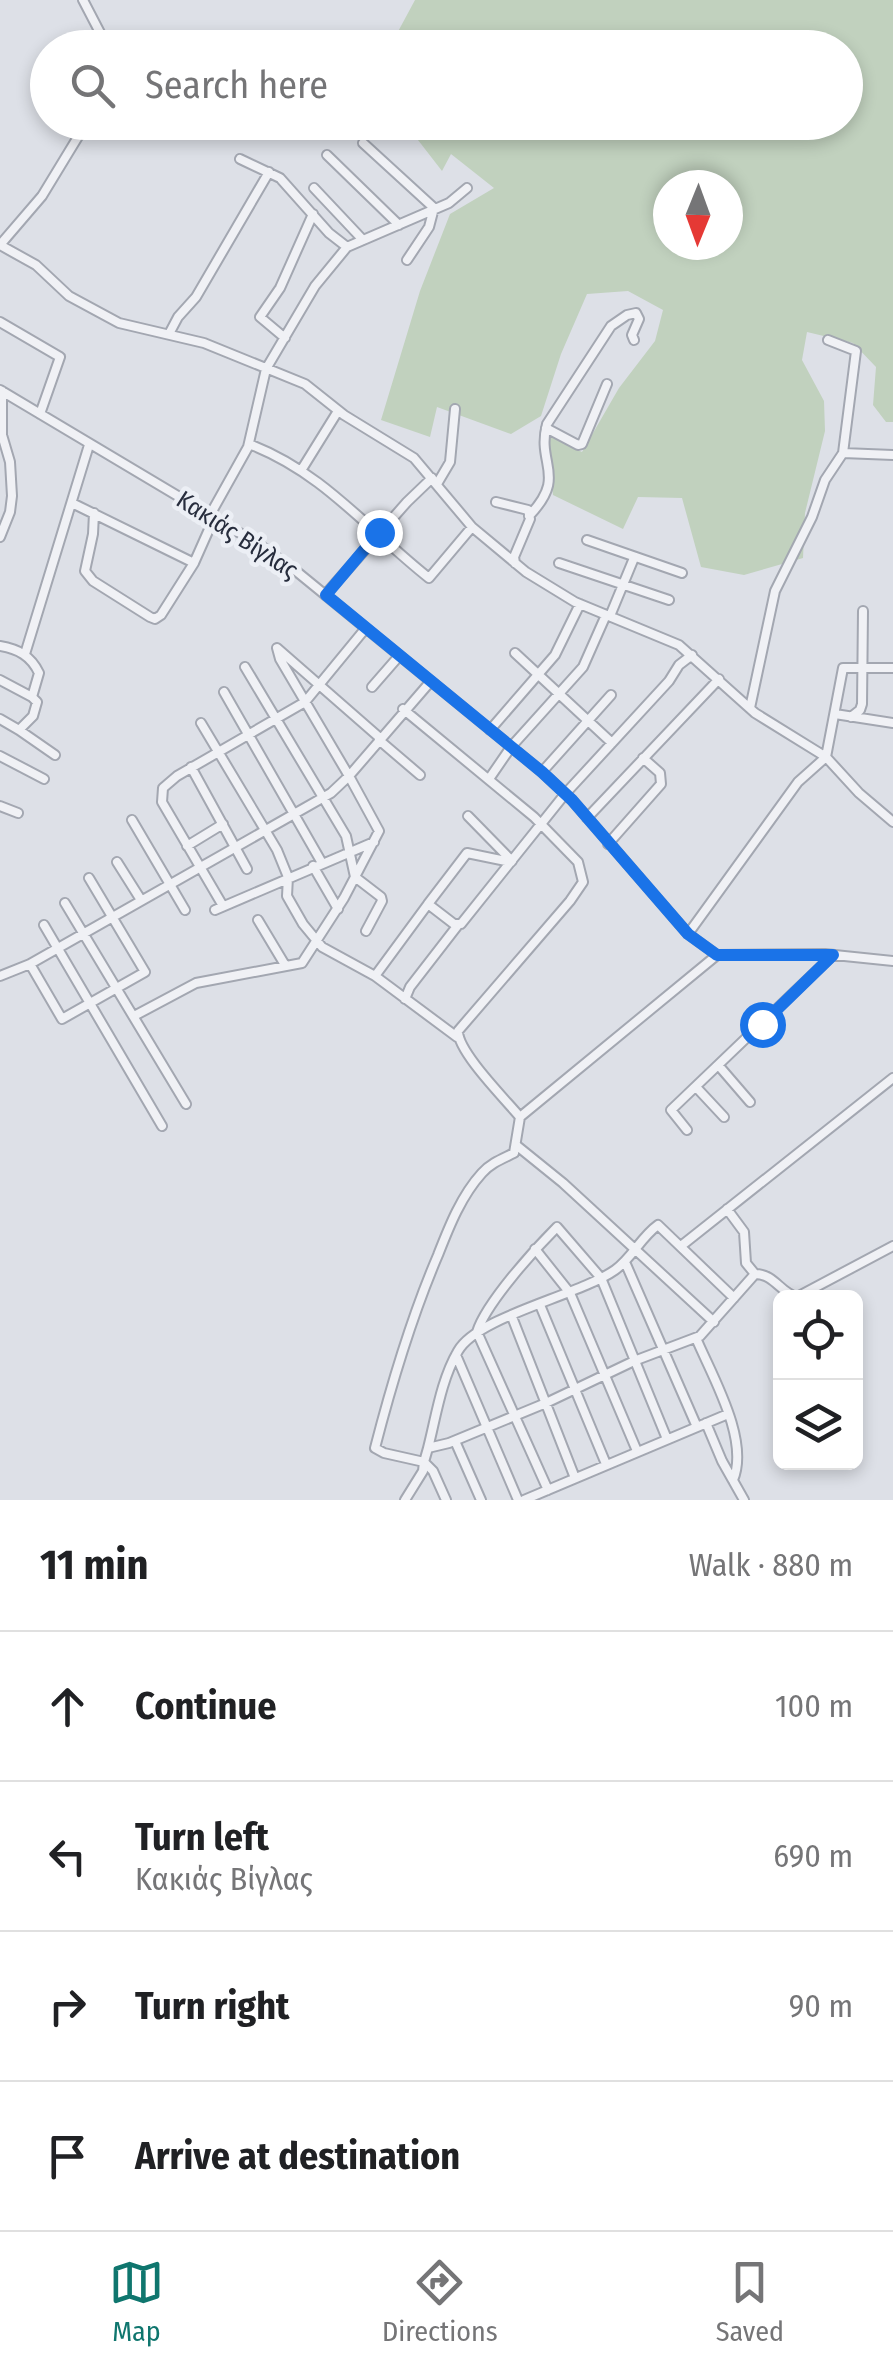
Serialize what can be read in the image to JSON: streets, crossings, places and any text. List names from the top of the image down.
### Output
{
  "streets": {
    "street": ["Κακιάς Βίγλας"]
  },
  "north": "bottom",
  "page": {
    "search": "Search here",
    "heading": ["11 min", "Walk · 880 m"],
    "list": [
      ["Continue", "100 m"],
      ["Turn left", "Κακιάς Βίγλας", "690 m"],
      ["Turn right", "90 m"],
      "Arrive at destination"
    ],
    "nav": ["Map", "Directions", "Saved"]
  }
}
